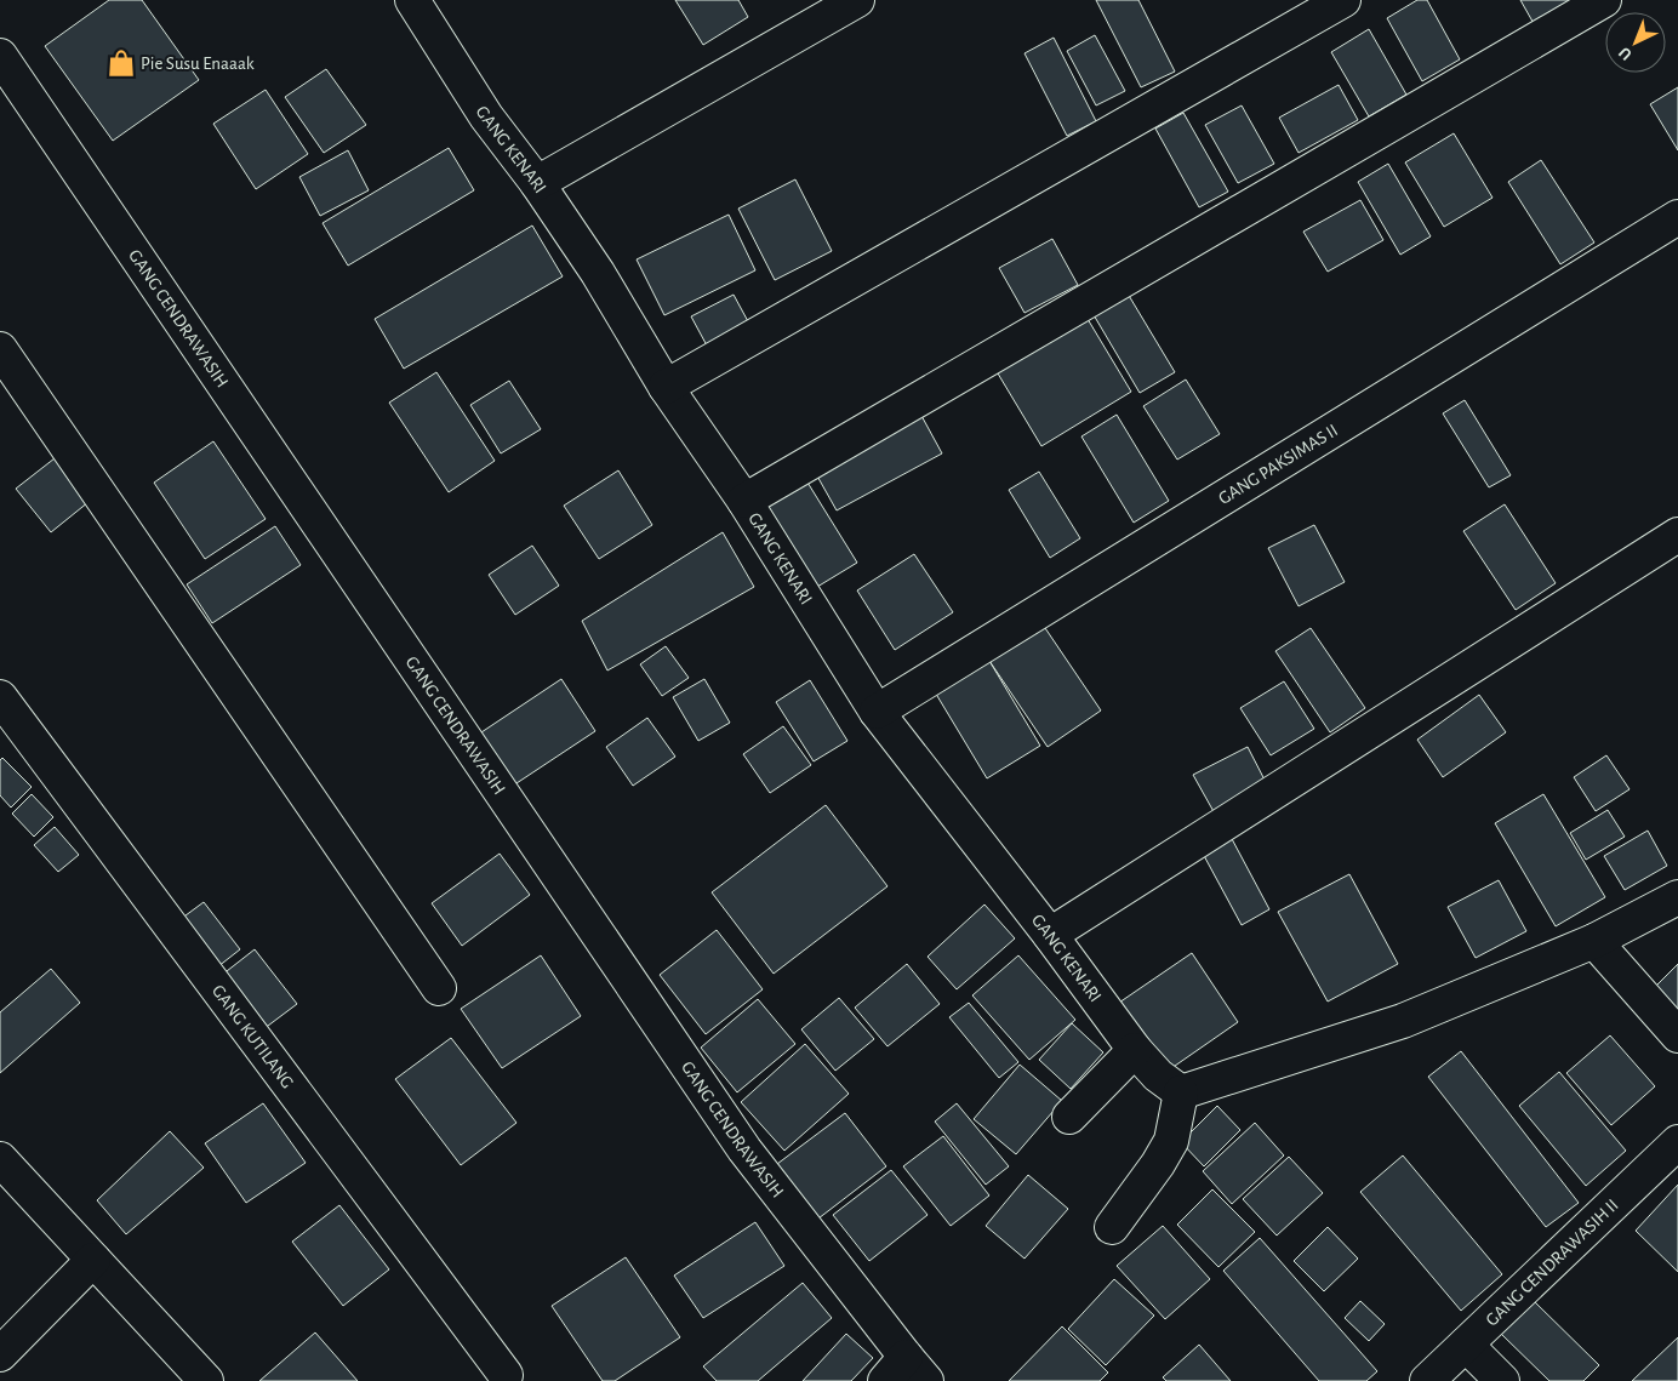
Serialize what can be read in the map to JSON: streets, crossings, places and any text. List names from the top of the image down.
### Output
{
  "streets": {
    "street": [
      "GANG KENARI",
      "GANG CENDRAWASIH",
      "GANG PAKSIMAS II",
      "GANG KUTILANG",
      "GANG CENDRAWASIH II"
    ]
  },
  "crossings": [
    ["GANG KENARI", "GANG PAKSIMAS II"]
  ],
  "places": {
    "shop": ["Pie Susu Enaaak"]
  },
  "north": "bottom left"
}
